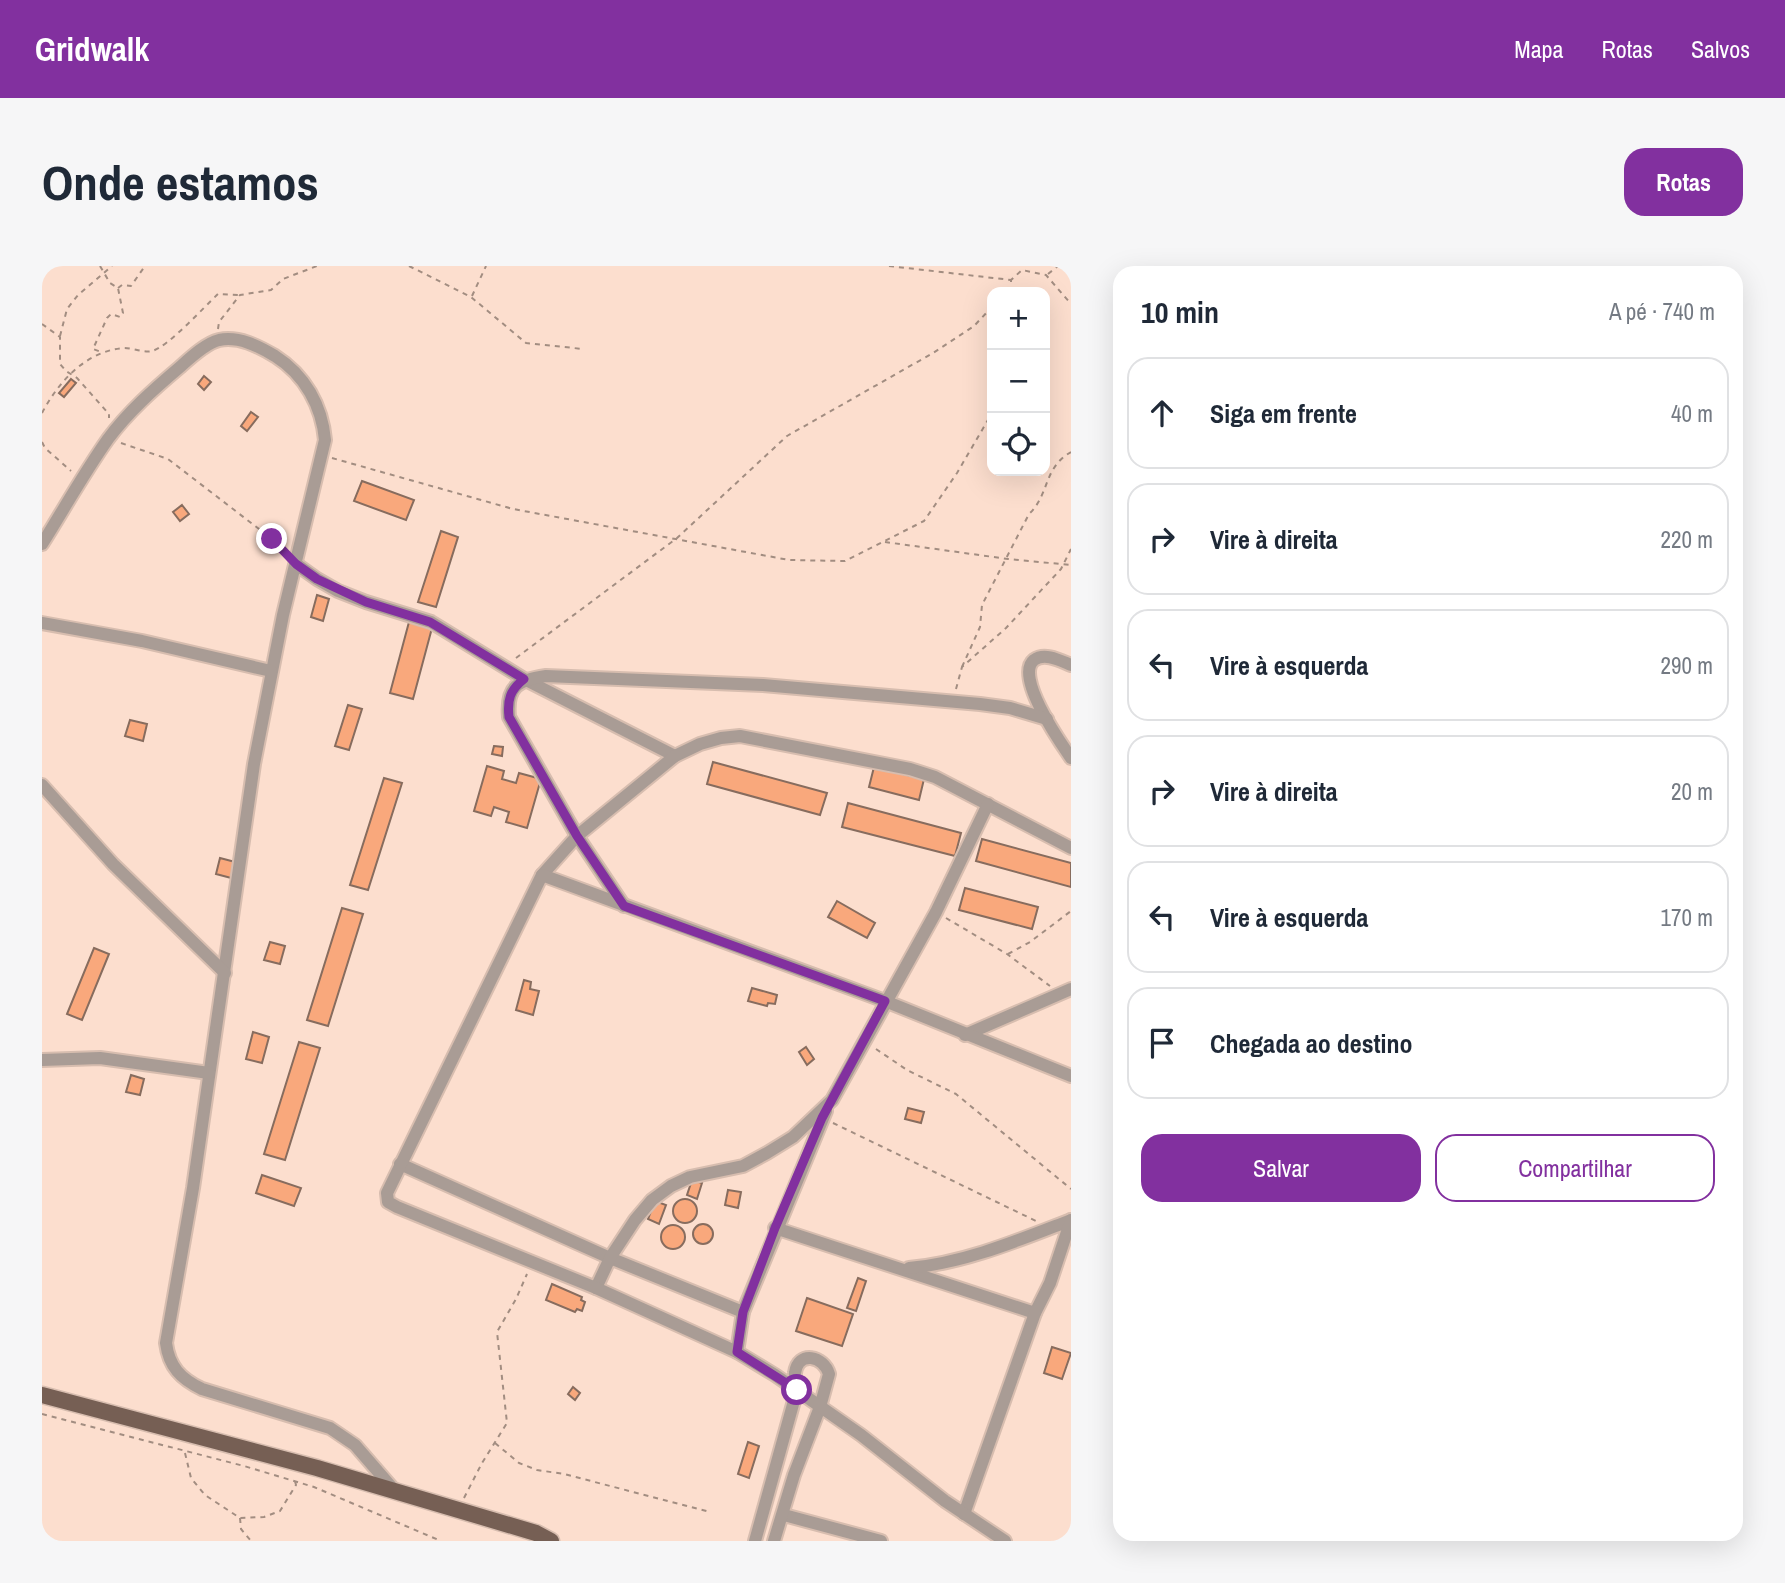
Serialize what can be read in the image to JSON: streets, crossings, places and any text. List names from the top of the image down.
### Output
{
  "page": {
    "header": "Gridwalk",
    "nav": ["Mapa", "Rotas", "Salvos"],
    "buttons": [
      "Rotas",
      ["Salvar", "Compartilhar"]
    ],
    "title": "Onde estamos",
    "heading": ["10 min", "A pé · 740 m"],
    "map_buttons": ["+", "−"],
    "list": [
      ["Siga em frente", "40 m"],
      ["Vire à direita", "220 m"],
      ["Vire à esquerda", "290 m"],
      ["Vire à direita", "20 m"],
      ["Vire à esquerda", "170 m"],
      "Chegada ao destino"
    ]
  }
}
